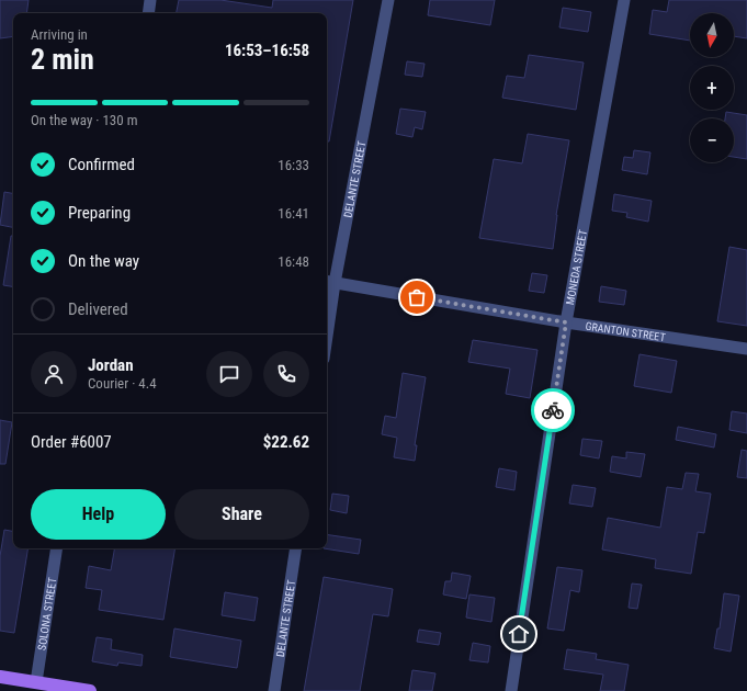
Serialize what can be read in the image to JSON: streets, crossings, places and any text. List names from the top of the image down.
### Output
{
  "streets": {
    "street": [
      "DELANTE STREET",
      "MONEDA STREET",
      "GRANTON STREET",
      "SOLONA STREET"
    ]
  },
  "crossings": [
    ["DELANTE STREET", "GRANTON STREET"],
    ["MONEDA STREET", "GRANTON STREET"]
  ],
  "north": "bottom",
  "page": {
    "map_buttons": ["+", "−"],
    "heading": ["2 min", "Arriving in", "16:53–16:58"],
    "panel": [
      "Jordan",
      "Courier · 4.4",
      "Order #6007",
      "$22.62"
    ],
    "bar": "On the way · 130 m",
    "list": [
      ["Confirmed", "16:33"],
      ["Preparing", "16:41"],
      ["On the way", "16:48"],
      "Delivered"
    ],
    "buttons": ["Help", "Share"]
  }
}
